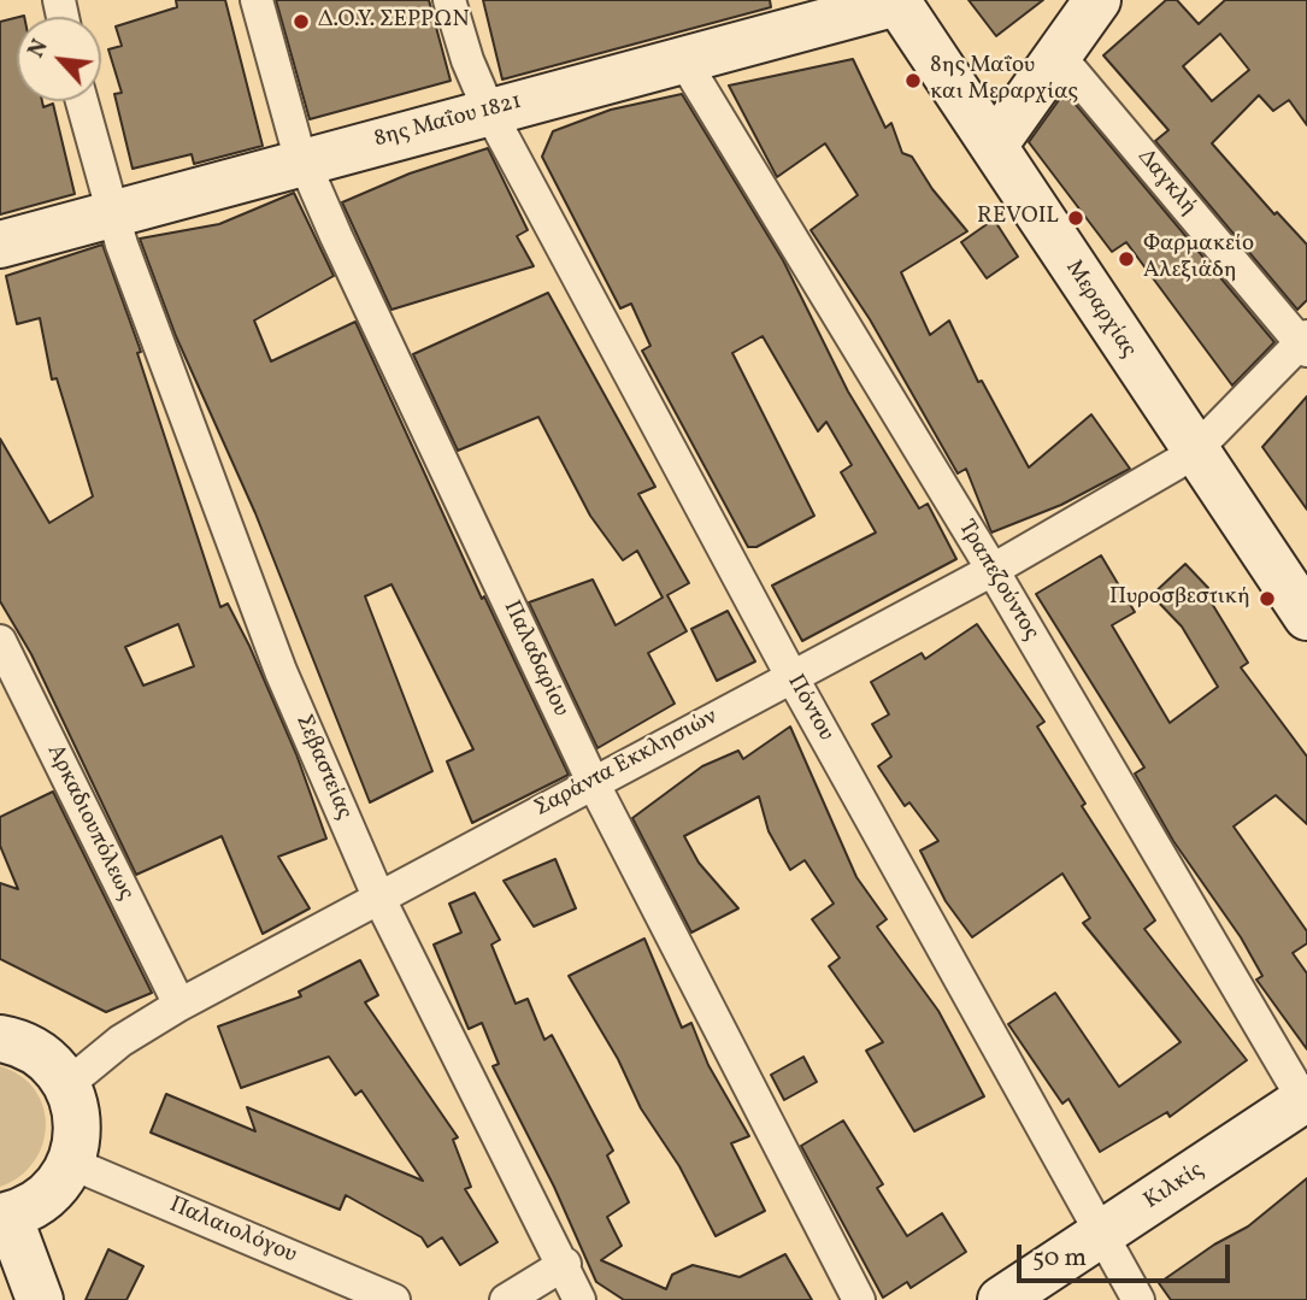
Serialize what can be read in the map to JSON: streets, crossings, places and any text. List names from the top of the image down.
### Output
{
  "streets": {
    "main road": ["8ης Μαΐου 1821", "Μεραρχίας", "Κιλκίς"],
    "street": [
      "Δαγκλή",
      "Τραπεζούντος",
      "Παλαδαρίου",
      "Πόντου",
      "Σαράντα Εκκλησιών",
      "Σεβαστείας",
      "Αρκαδιουπόλεως",
      "Παλαιολόγου"
    ]
  },
  "crossings": [
    ["8ης Μαΐου 1821", "Μεραρχίας"],
    ["8ης Μαΐου 1821", "Τραπεζούντος"],
    ["8ης Μαΐου 1821", "Παλαδαρίου"],
    ["8ης Μαΐου 1821", "Πόντου"],
    ["8ης Μαΐου 1821", "Σεβαστείας"],
    ["Δαγκλή", "Σαράντα Εκκλησιών"],
    ["Μεραρχίας", "Σαράντα Εκκλησιών"],
    ["Τραπεζούντος", "Σαράντα Εκκλησιών"],
    ["Τραπεζούντος", "Κιλκίς"],
    ["Παλαδαρίου", "Σαράντα Εκκλησιών"],
    ["Πόντου", "Σαράντα Εκκλησιών"],
    ["Πόντου", "Κιλκίς"],
    ["Σαράντα Εκκλησιών", "Σεβαστείας"],
    ["Σαράντα Εκκλησιών", "Αρκαδιουπόλεως"]
  ],
  "places": [
    "Δ.Ο.Υ. ΣΕΡΡΩΝ",
    "8ης Μαΐου και Μεραρχίας",
    "REVOIL",
    "Φαρμακείο Αλεξιάδη",
    "Πυροσβεστική"
  ],
  "scale_bar": "50 m",
  "north": "top left"
}
